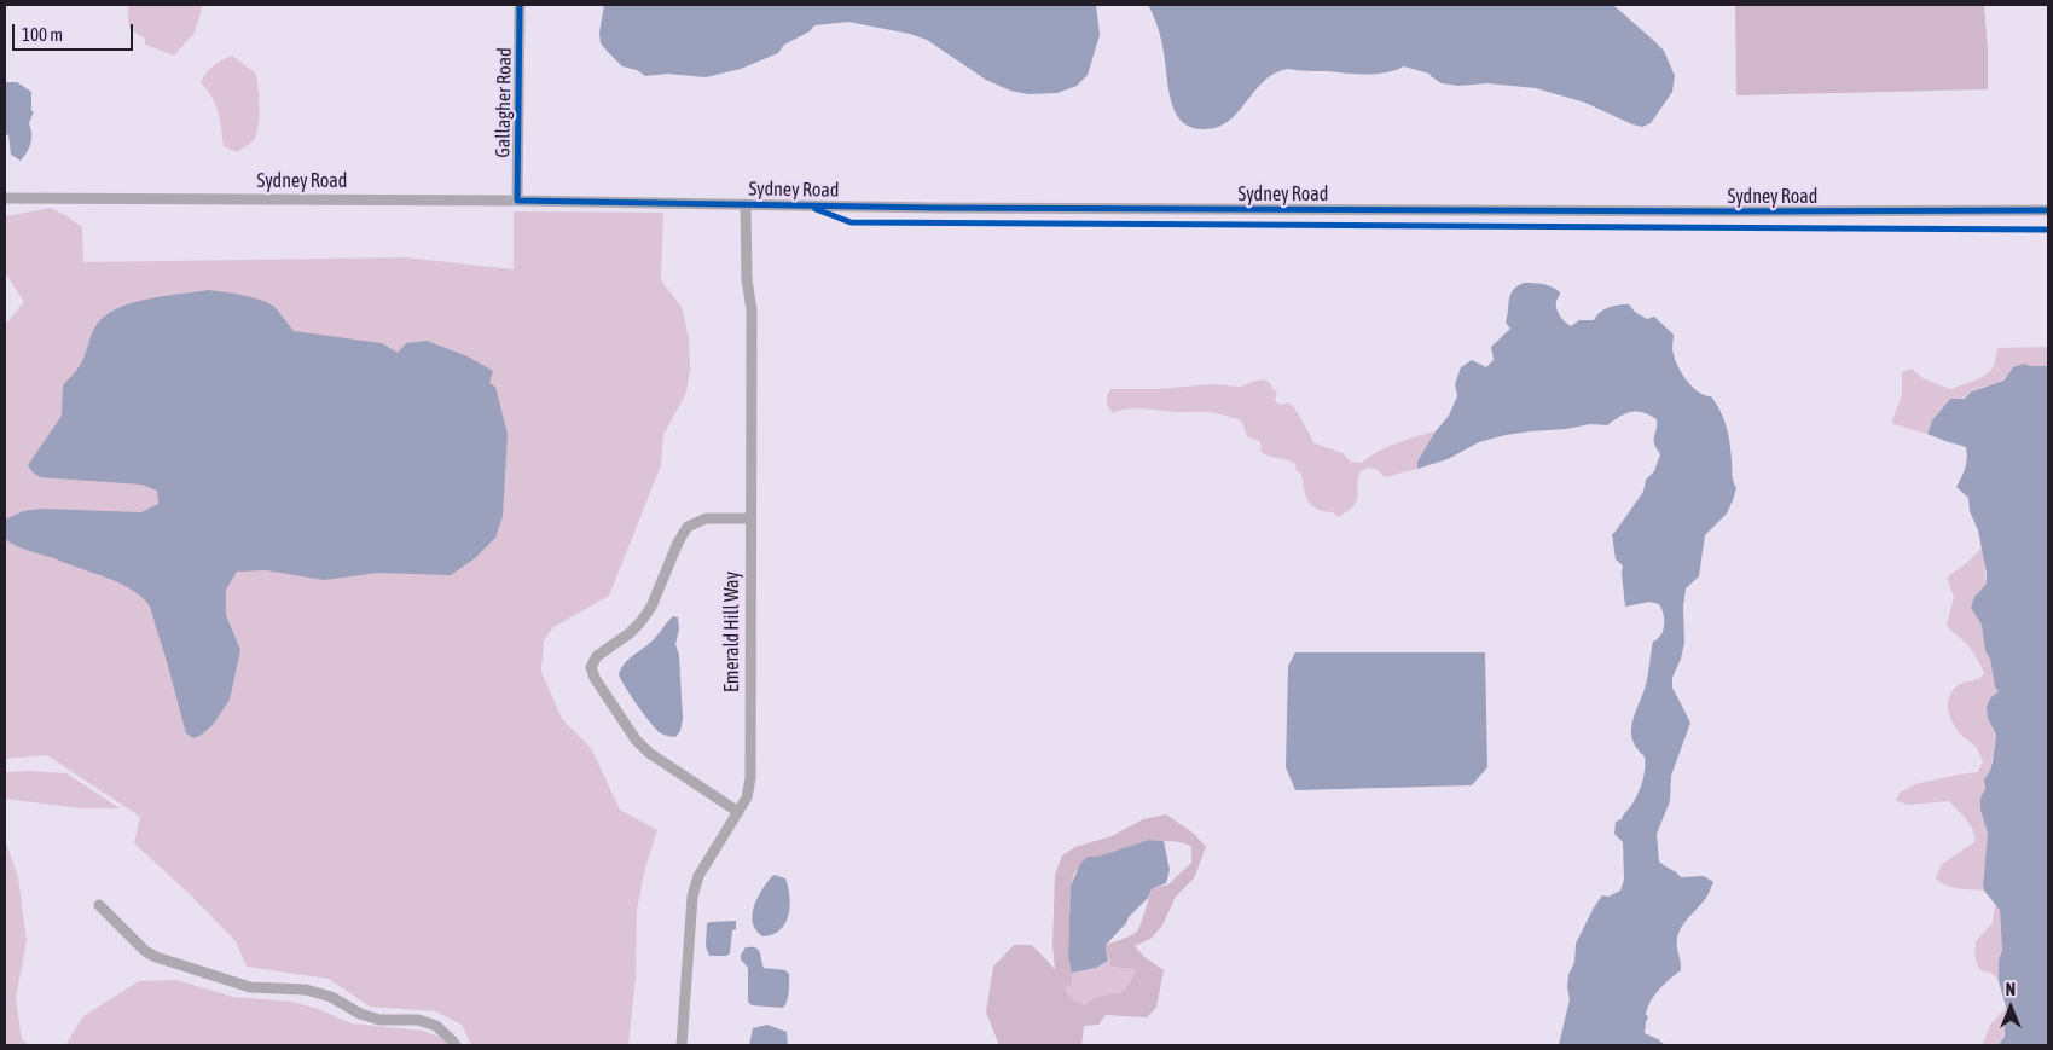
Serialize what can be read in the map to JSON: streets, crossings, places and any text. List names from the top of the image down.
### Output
{
  "streets": {
    "street": ["Gallagher Road", "Sydney Road", "Emerald Hill Way"]
  },
  "crossings": [
    ["Gallagher Road", "Sydney Road"],
    ["Sydney Road", "Emerald Hill Way"]
  ],
  "scale_bar": "100 m",
  "north": "top"
}
